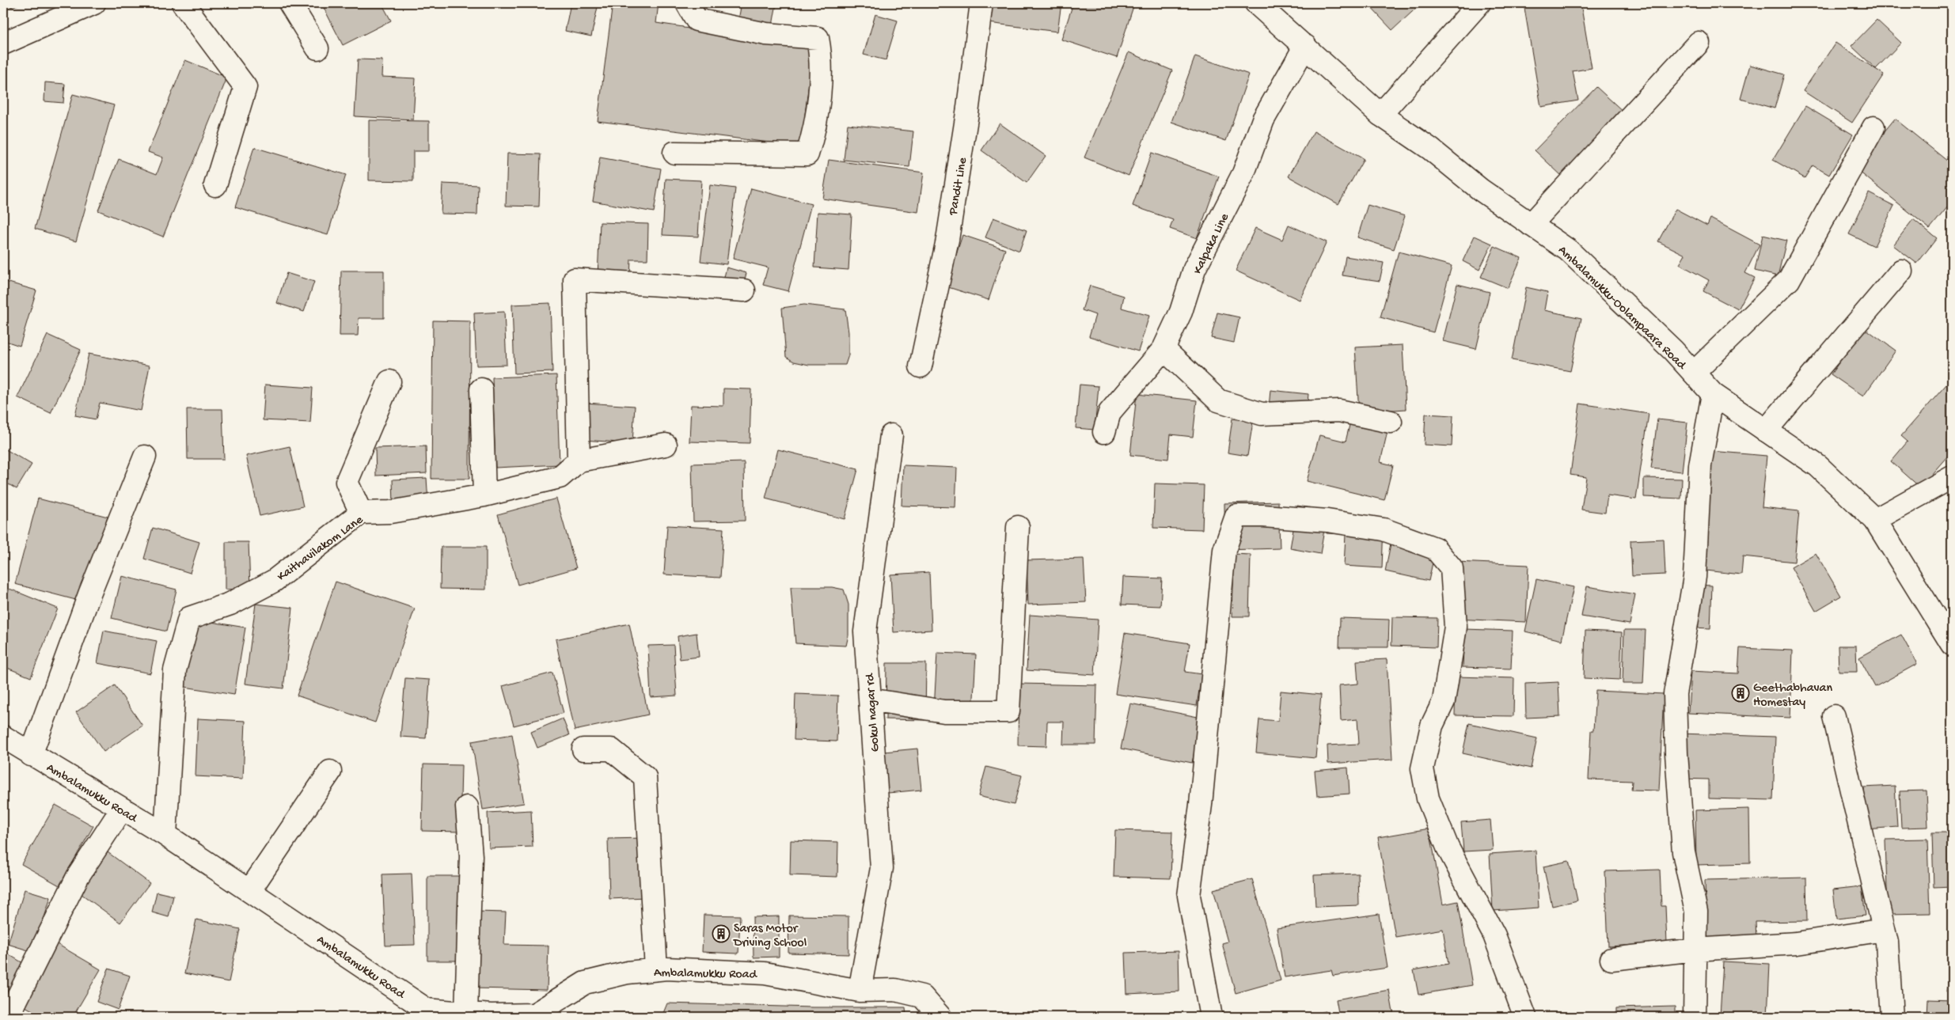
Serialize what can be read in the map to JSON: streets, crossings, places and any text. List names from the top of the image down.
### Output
{
  "streets": {
    "street": [
      "Pandit Line",
      "Kalpaka Line",
      "Ambalamukku-Oolampaara Road",
      "Kaithavilakom Lane",
      "Gokul nagar rd",
      "Ambalamukku Road"
    ]
  },
  "crossings": [
    ["Kalpaka Line", "Ambalamukku-Oolampaara Road"],
    ["Kaithavilakom Lane", "Ambalamukku Road"],
    ["Gokul nagar rd", "Ambalamukku Road"]
  ],
  "places": {
    "building": ["Geethabhavan Homestay", "Saras Motor Driving School"]
  }
}
